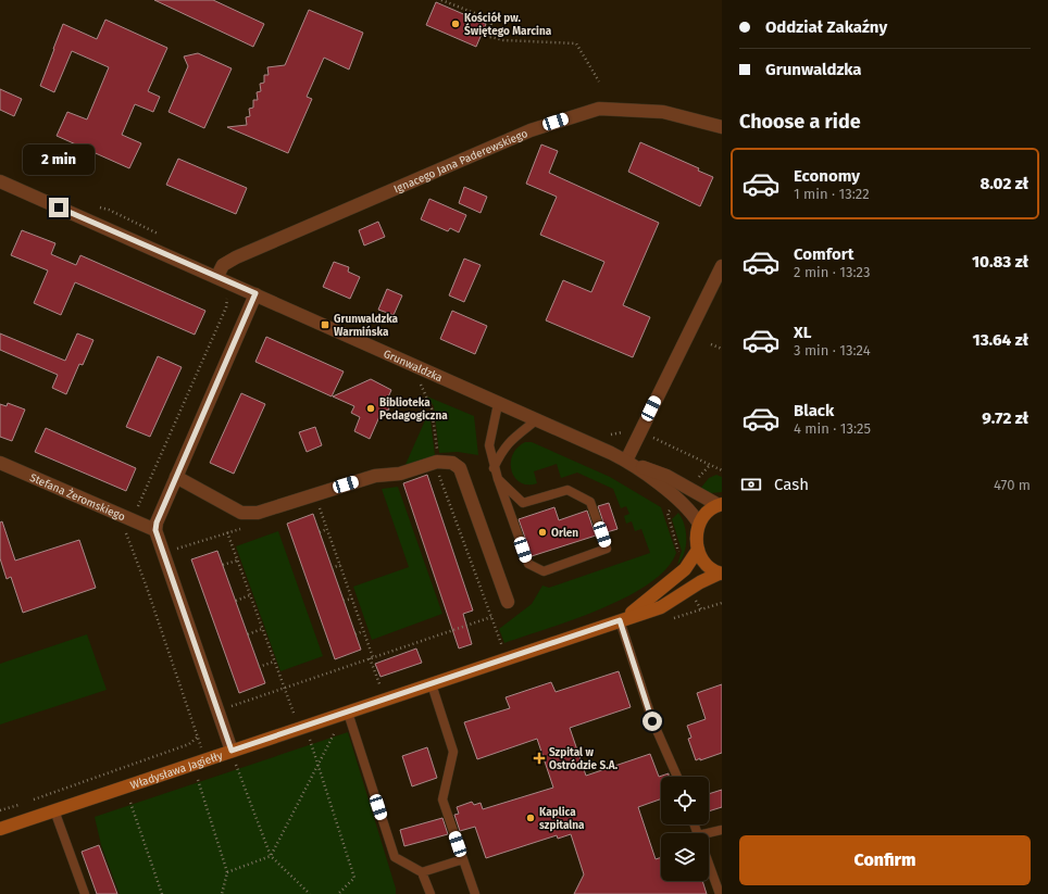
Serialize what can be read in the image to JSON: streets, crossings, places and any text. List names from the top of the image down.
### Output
{
  "streets": {
    "main road": ["Władysława Jagiełły"],
    "street": ["Ignacego Jana Paderewskiego", "Grunwaldzka", "Stefana Żeromskiego"]
  },
  "crossings": [
    ["Ignacego Jana Paderewskiego", "Grunwaldzka"]
  ],
  "places": {
    "other": [
      "Kościół pw. Świętego Marcina",
      "Biblioteka Pedagogiczna",
      "Orlen",
      "Kaplica szpitalna"
    ],
    "transit": ["Grunwaldzka Warmińska"],
    "health": ["Szpital w Ostródzie S.A."]
  },
  "page": {
    "banner": ["Oddział Zakaźny", "Grunwaldzka"],
    "heading": "Choose a ride",
    "bubble": "2 min",
    "list": [
      {
        "name": "Economy",
        "note": "1 min · 13:22",
        "value": "8.02 zł"
      },
      {
        "name": "Comfort",
        "note": "2 min · 13:23",
        "value": "10.83 zł"
      },
      {
        "name": "XL",
        "note": "3 min · 13:24",
        "value": "13.64 zł"
      },
      {
        "name": "Black",
        "note": "4 min · 13:25",
        "value": "9.72 zł"
      }
    ],
    "pay": ["Cash", "470 m"],
    "buttons": "Confirm"
  }
}
